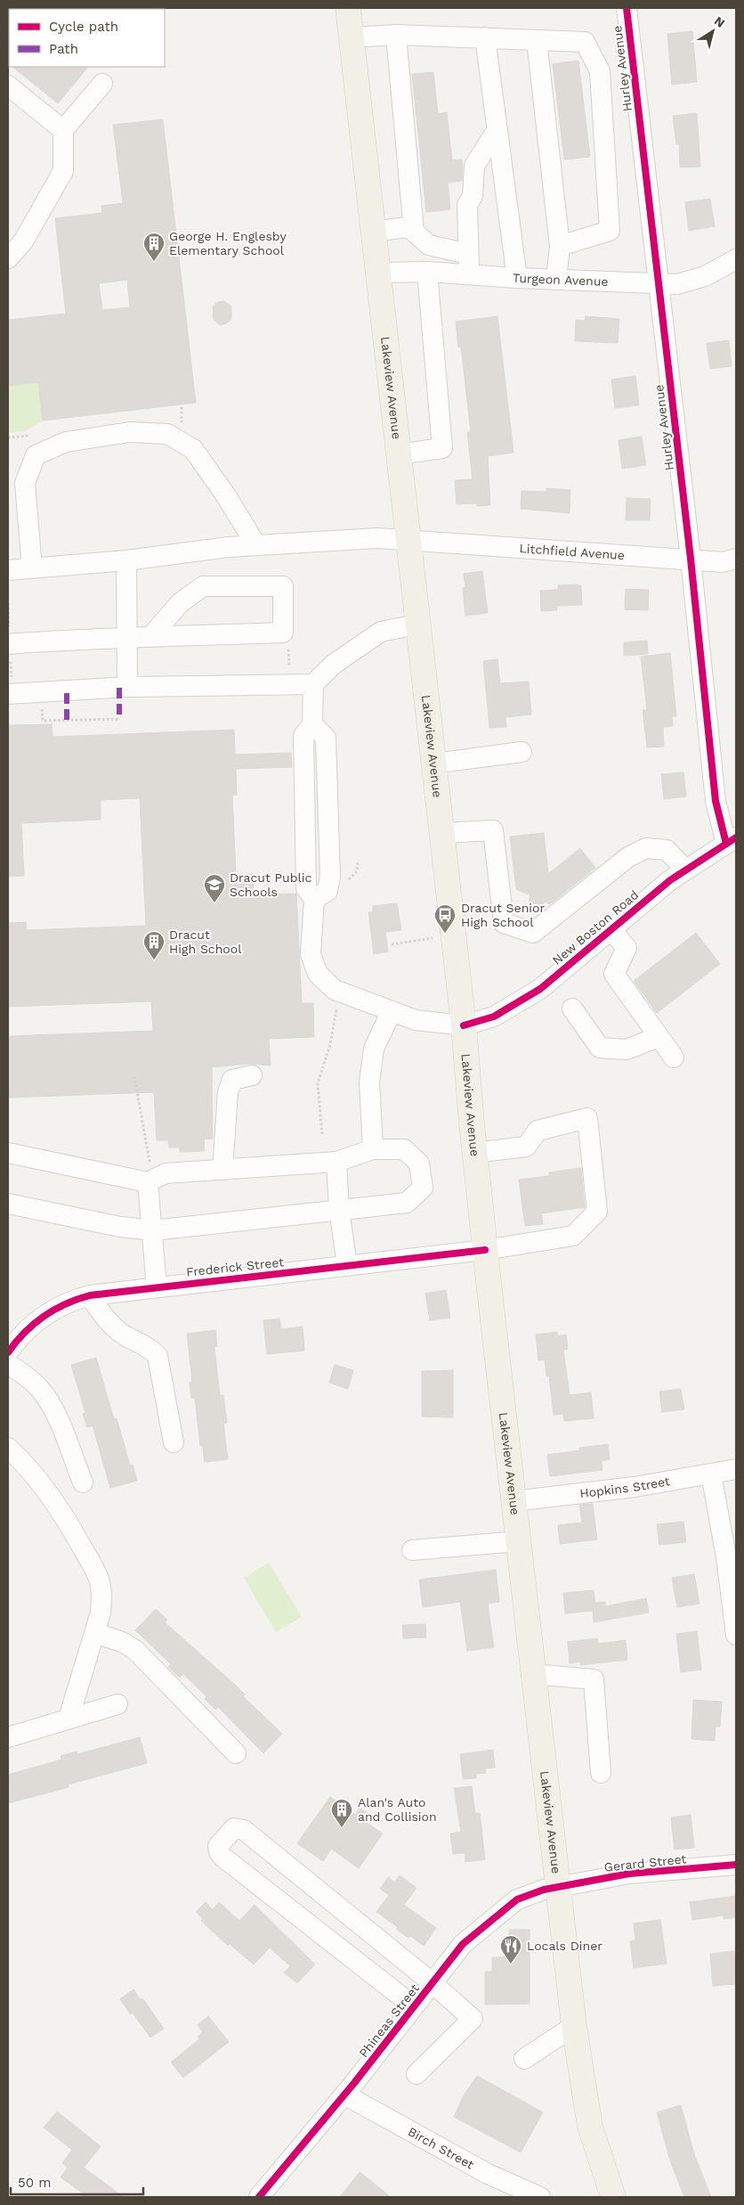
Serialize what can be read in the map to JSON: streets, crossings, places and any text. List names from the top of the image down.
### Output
{
  "streets": {
    "main road": ["Lakeview Avenue"],
    "street": [
      "Hurley Avenue",
      "Turgeon Avenue",
      "Litchfield Avenue",
      "New Boston Road",
      "Frederick Street",
      "Hopkins Street",
      "Gerard Street",
      "Phineas Street",
      "Birch Street"
    ]
  },
  "crossings": [
    ["Hurley Avenue", "Turgeon Avenue"],
    ["Hurley Avenue", "Litchfield Avenue"],
    ["Hurley Avenue", "New Boston Road"],
    ["Turgeon Avenue", "Lakeview Avenue"],
    ["Lakeview Avenue", "Litchfield Avenue"],
    ["Lakeview Avenue", "New Boston Road"],
    ["Lakeview Avenue", "Frederick Street"],
    ["Lakeview Avenue", "Hopkins Street"],
    ["Lakeview Avenue", "Gerard Street"],
    ["Lakeview Avenue", "Phineas Street"],
    ["Gerard Street", "Phineas Street"],
    ["Phineas Street", "Birch Street"]
  ],
  "places": {
    "building": ["George H. Englesby Elementary School", "Dracut High School", "Alan's Auto and Collision"],
    "school or university": ["Dracut Public Schools"],
    "bus stop": ["Dracut Senior High School"],
    "restaurant": ["Locals Diner"]
  },
  "legend": ["Cycle path", "Path"],
  "scale_bar": "50 m",
  "north": "top right"
}
